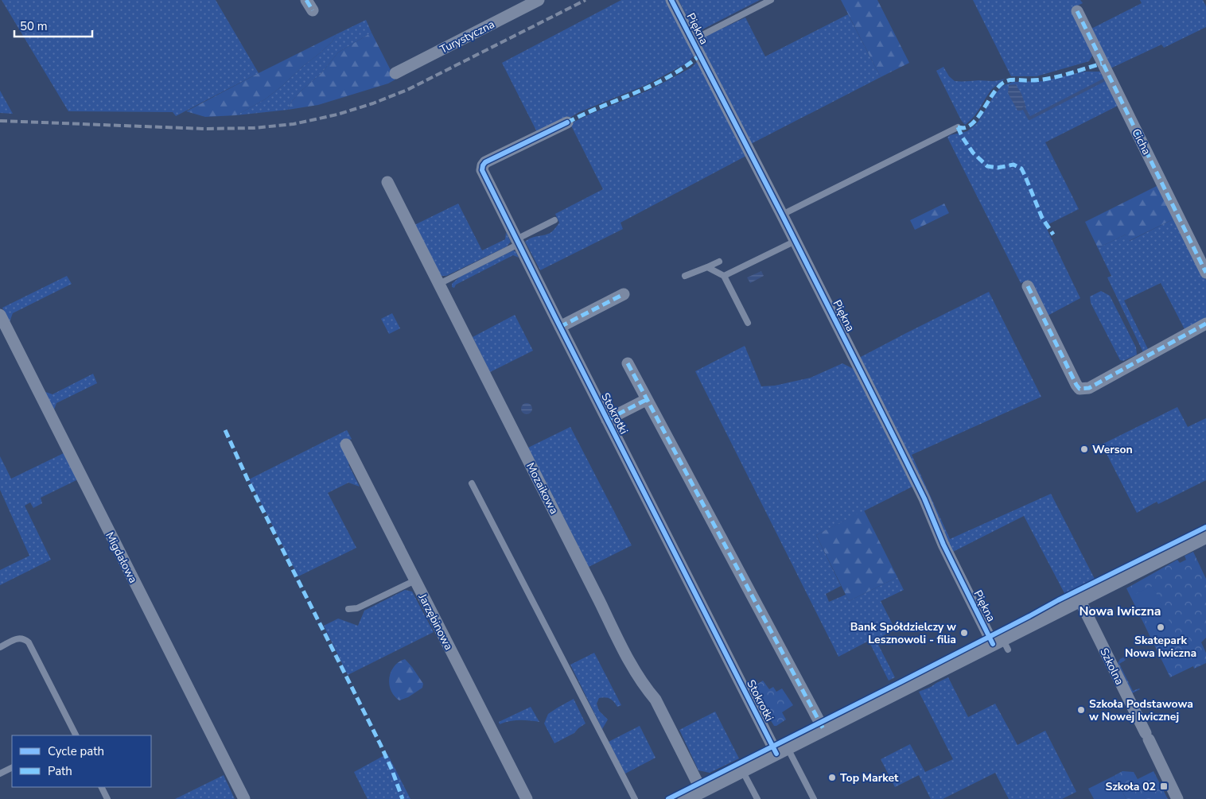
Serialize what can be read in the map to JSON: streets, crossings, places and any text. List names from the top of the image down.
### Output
{
  "streets": {
    "street": [
      "Piękna",
      "Turystyczna",
      "Cicha",
      "Stokrotki",
      "Mozaikowa",
      "Migdałowa",
      "Jarzębinowa",
      "Szkolna"
    ]
  },
  "districts": ["Nowa Iwiczna"],
  "places": {
    "other": [
      "Werson",
      "Skatepark Nowa Iwiczna",
      "Bank Spółdzielczy w Lesznowoli - filia",
      "Szkoła Podstawowa w Nowej Iwicznej",
      "Top Market"
    ],
    "transit": ["Szkoła 02"]
  },
  "legend": ["Cycle path", "Path"],
  "scale_bar": "50 m"
}
